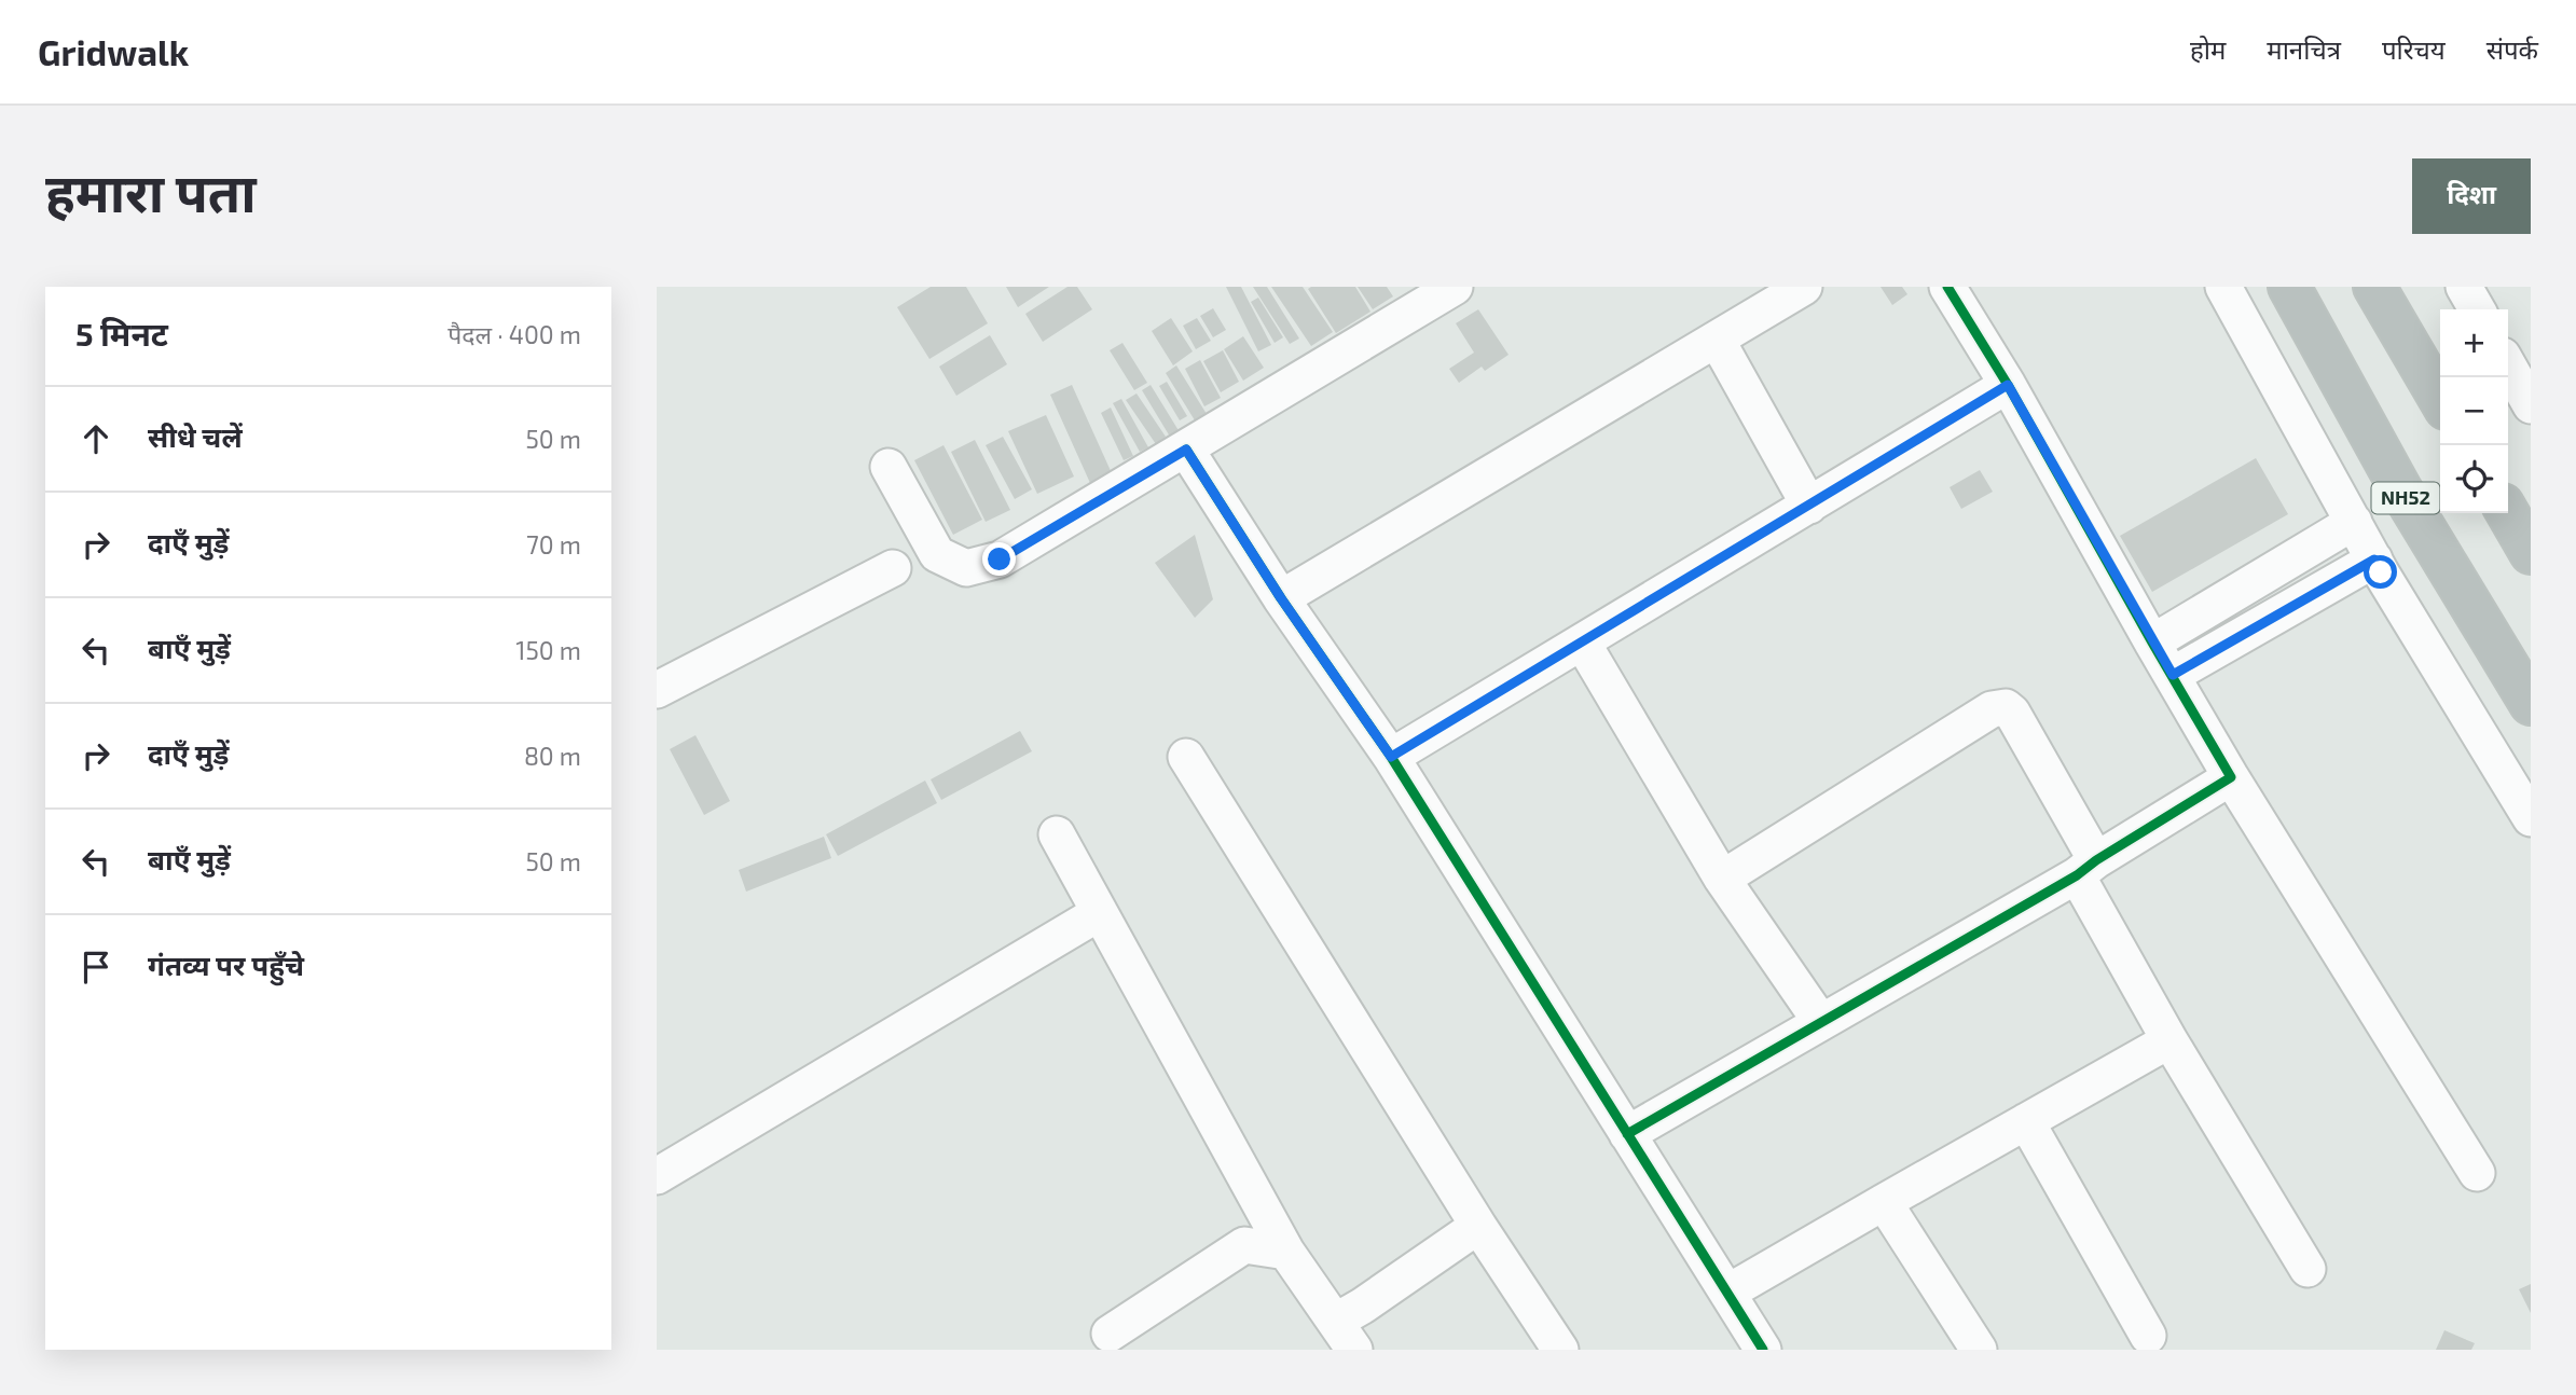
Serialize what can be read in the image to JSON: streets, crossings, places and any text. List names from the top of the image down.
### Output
{
  "streets": {
    "highway": ["NH52"]
  },
  "page": {
    "header": "Gridwalk",
    "nav": [
      "होम",
      "मानचित्र",
      "परिचय",
      "संपर्क"
    ],
    "buttons": "दिशा",
    "title": "हमारा पता",
    "heading": ["5 मिनट", "पैदल · 400 m"],
    "map_buttons": ["+", "−"],
    "list": [
      ["सीधे चलें", "50 m"],
      ["दाएँ मुड़ें", "70 m"],
      ["बाएँ मुड़ें", "150 m"],
      ["दाएँ मुड़ें", "80 m"],
      ["बाएँ मुड़ें", "50 m"],
      "गंतव्य पर पहुँचे"
    ]
  }
}
